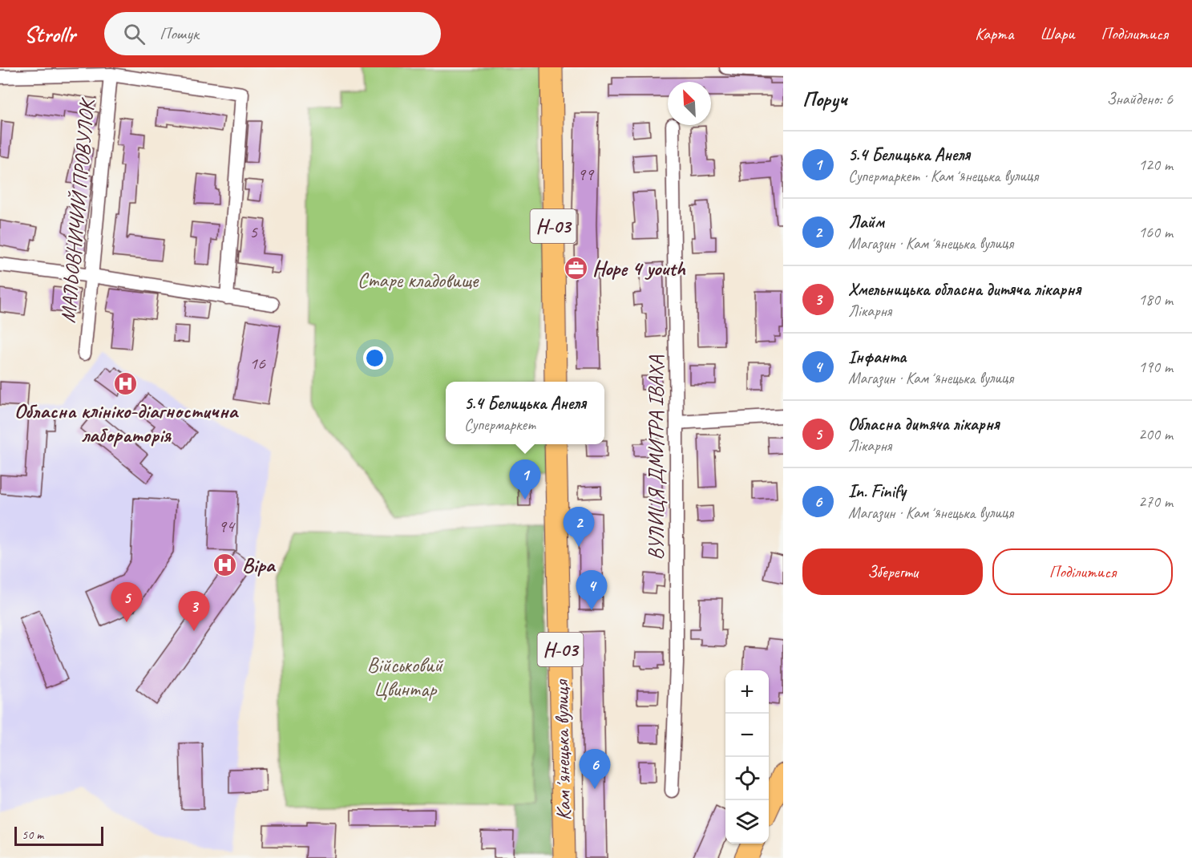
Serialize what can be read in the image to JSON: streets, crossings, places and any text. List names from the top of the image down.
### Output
{
  "streets": {
    "main road": ["Н-03", "Камʼянецька вулиця"],
    "street": ["МАЛЬОВНИЧИЙ ПРОВУЛОК", "ВУЛИЦЯ ДМИТРА ІВАХА"]
  },
  "parks": ["Старе кладовище", "Військовий Цвинтар"],
  "places": {
    "office": ["Hope 4 youth"],
    "hospital": ["Обласна клініко-діагностична лабораторія", "Віра"]
  },
  "house_numbers": [
    "99",
    "5",
    "16",
    "94"
  ],
  "scale_bar": "50 m",
  "north": "top left",
  "page": {
    "header": "Strollr",
    "search": "Пошук",
    "nav": ["Карта", "Шари", "Поділитися"],
    "heading": ["Поруч", "Знайдено: 6"],
    "list": [
      {
        "mark": "1",
        "name": "5.4 Белицька Анеля",
        "note": "Супермаркет · Камʼянецька вулиця",
        "value": "120 m"
      },
      {
        "mark": "2",
        "name": "Лайм",
        "note": "Магазин · Камʼянецька вулиця",
        "value": "160 m"
      },
      {
        "mark": "3",
        "name": "Хмельницька обласна дитяча лікарня",
        "note": "Лікарня",
        "value": "180 m"
      },
      {
        "mark": "4",
        "name": "Інфанта",
        "note": "Магазин · Камʼянецька вулиця",
        "value": "190 m"
      },
      {
        "mark": "5",
        "name": "Обласна дитяча лікарня",
        "note": "Лікарня",
        "value": "200 m"
      },
      {
        "mark": "6",
        "name": "In. Finify",
        "note": "Магазин · Камʼянецька вулиця",
        "value": "270 m"
      }
    ],
    "popup": ["5.4 Белицька Анеля", "Супермаркет"],
    "pins": [
      "1",
      "2",
      "4",
      "5",
      "3",
      "6"
    ],
    "buttons": ["Зберегти", "Поділитися"],
    "map_buttons": ["+", "−"],
    "scale": "50 m"
  }
}
